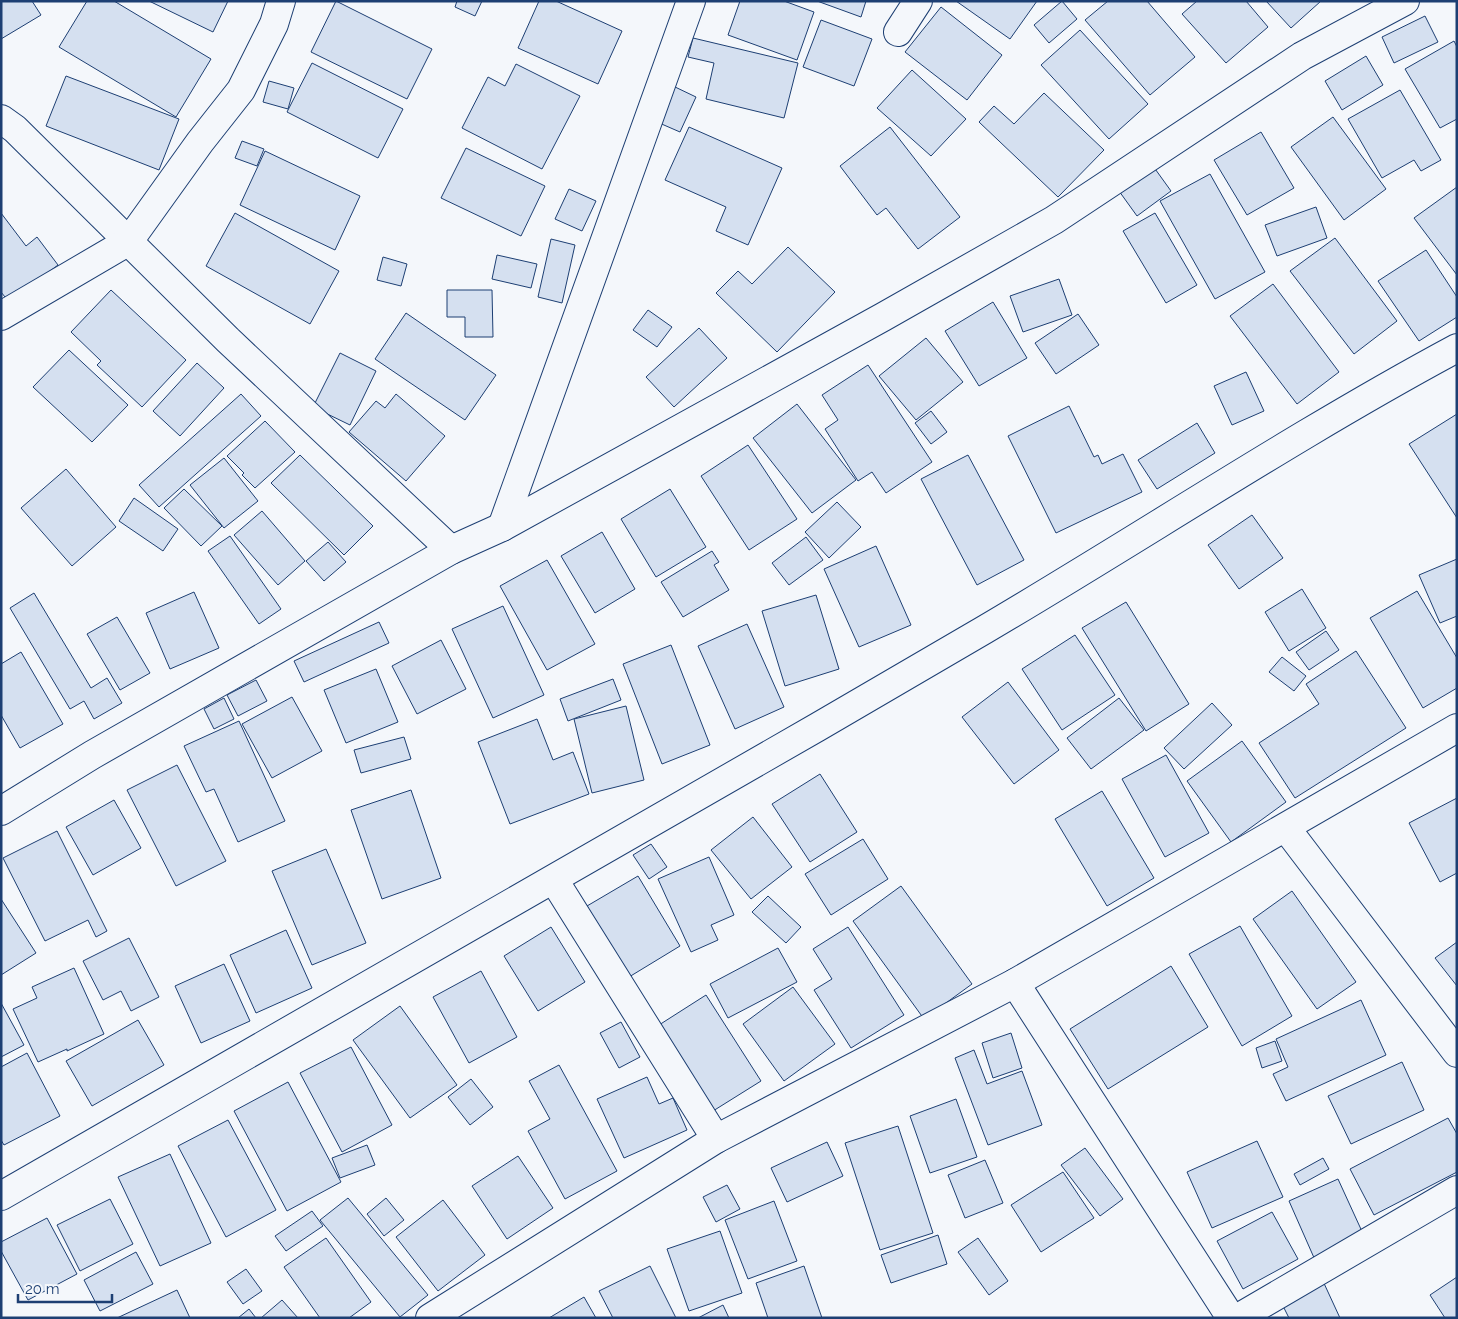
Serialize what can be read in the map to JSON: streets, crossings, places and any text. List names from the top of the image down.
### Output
{
  "scale_bar": "20 m"
}
